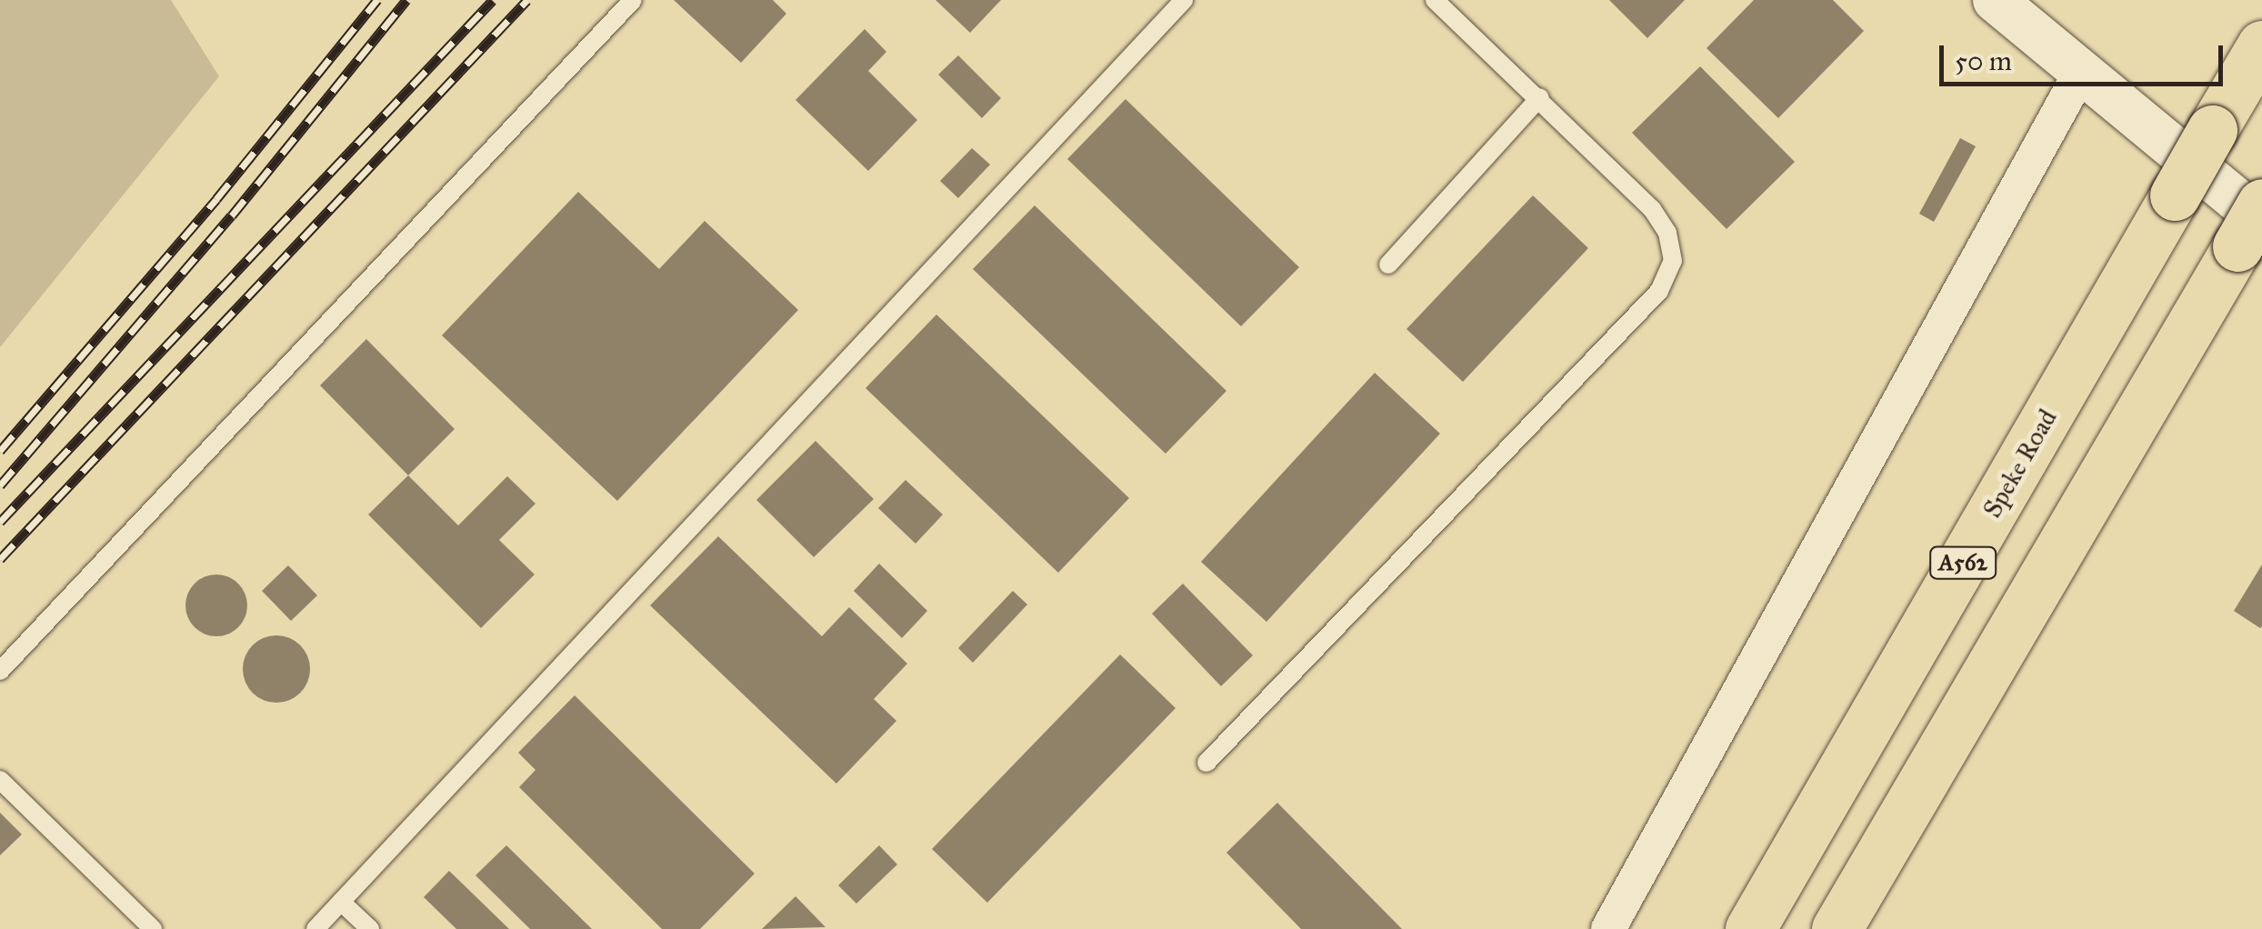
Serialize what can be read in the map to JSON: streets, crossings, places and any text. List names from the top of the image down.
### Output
{
  "streets": {
    "highway": ["Speke Road", "A562"]
  },
  "scale_bar": "50 m"
}
